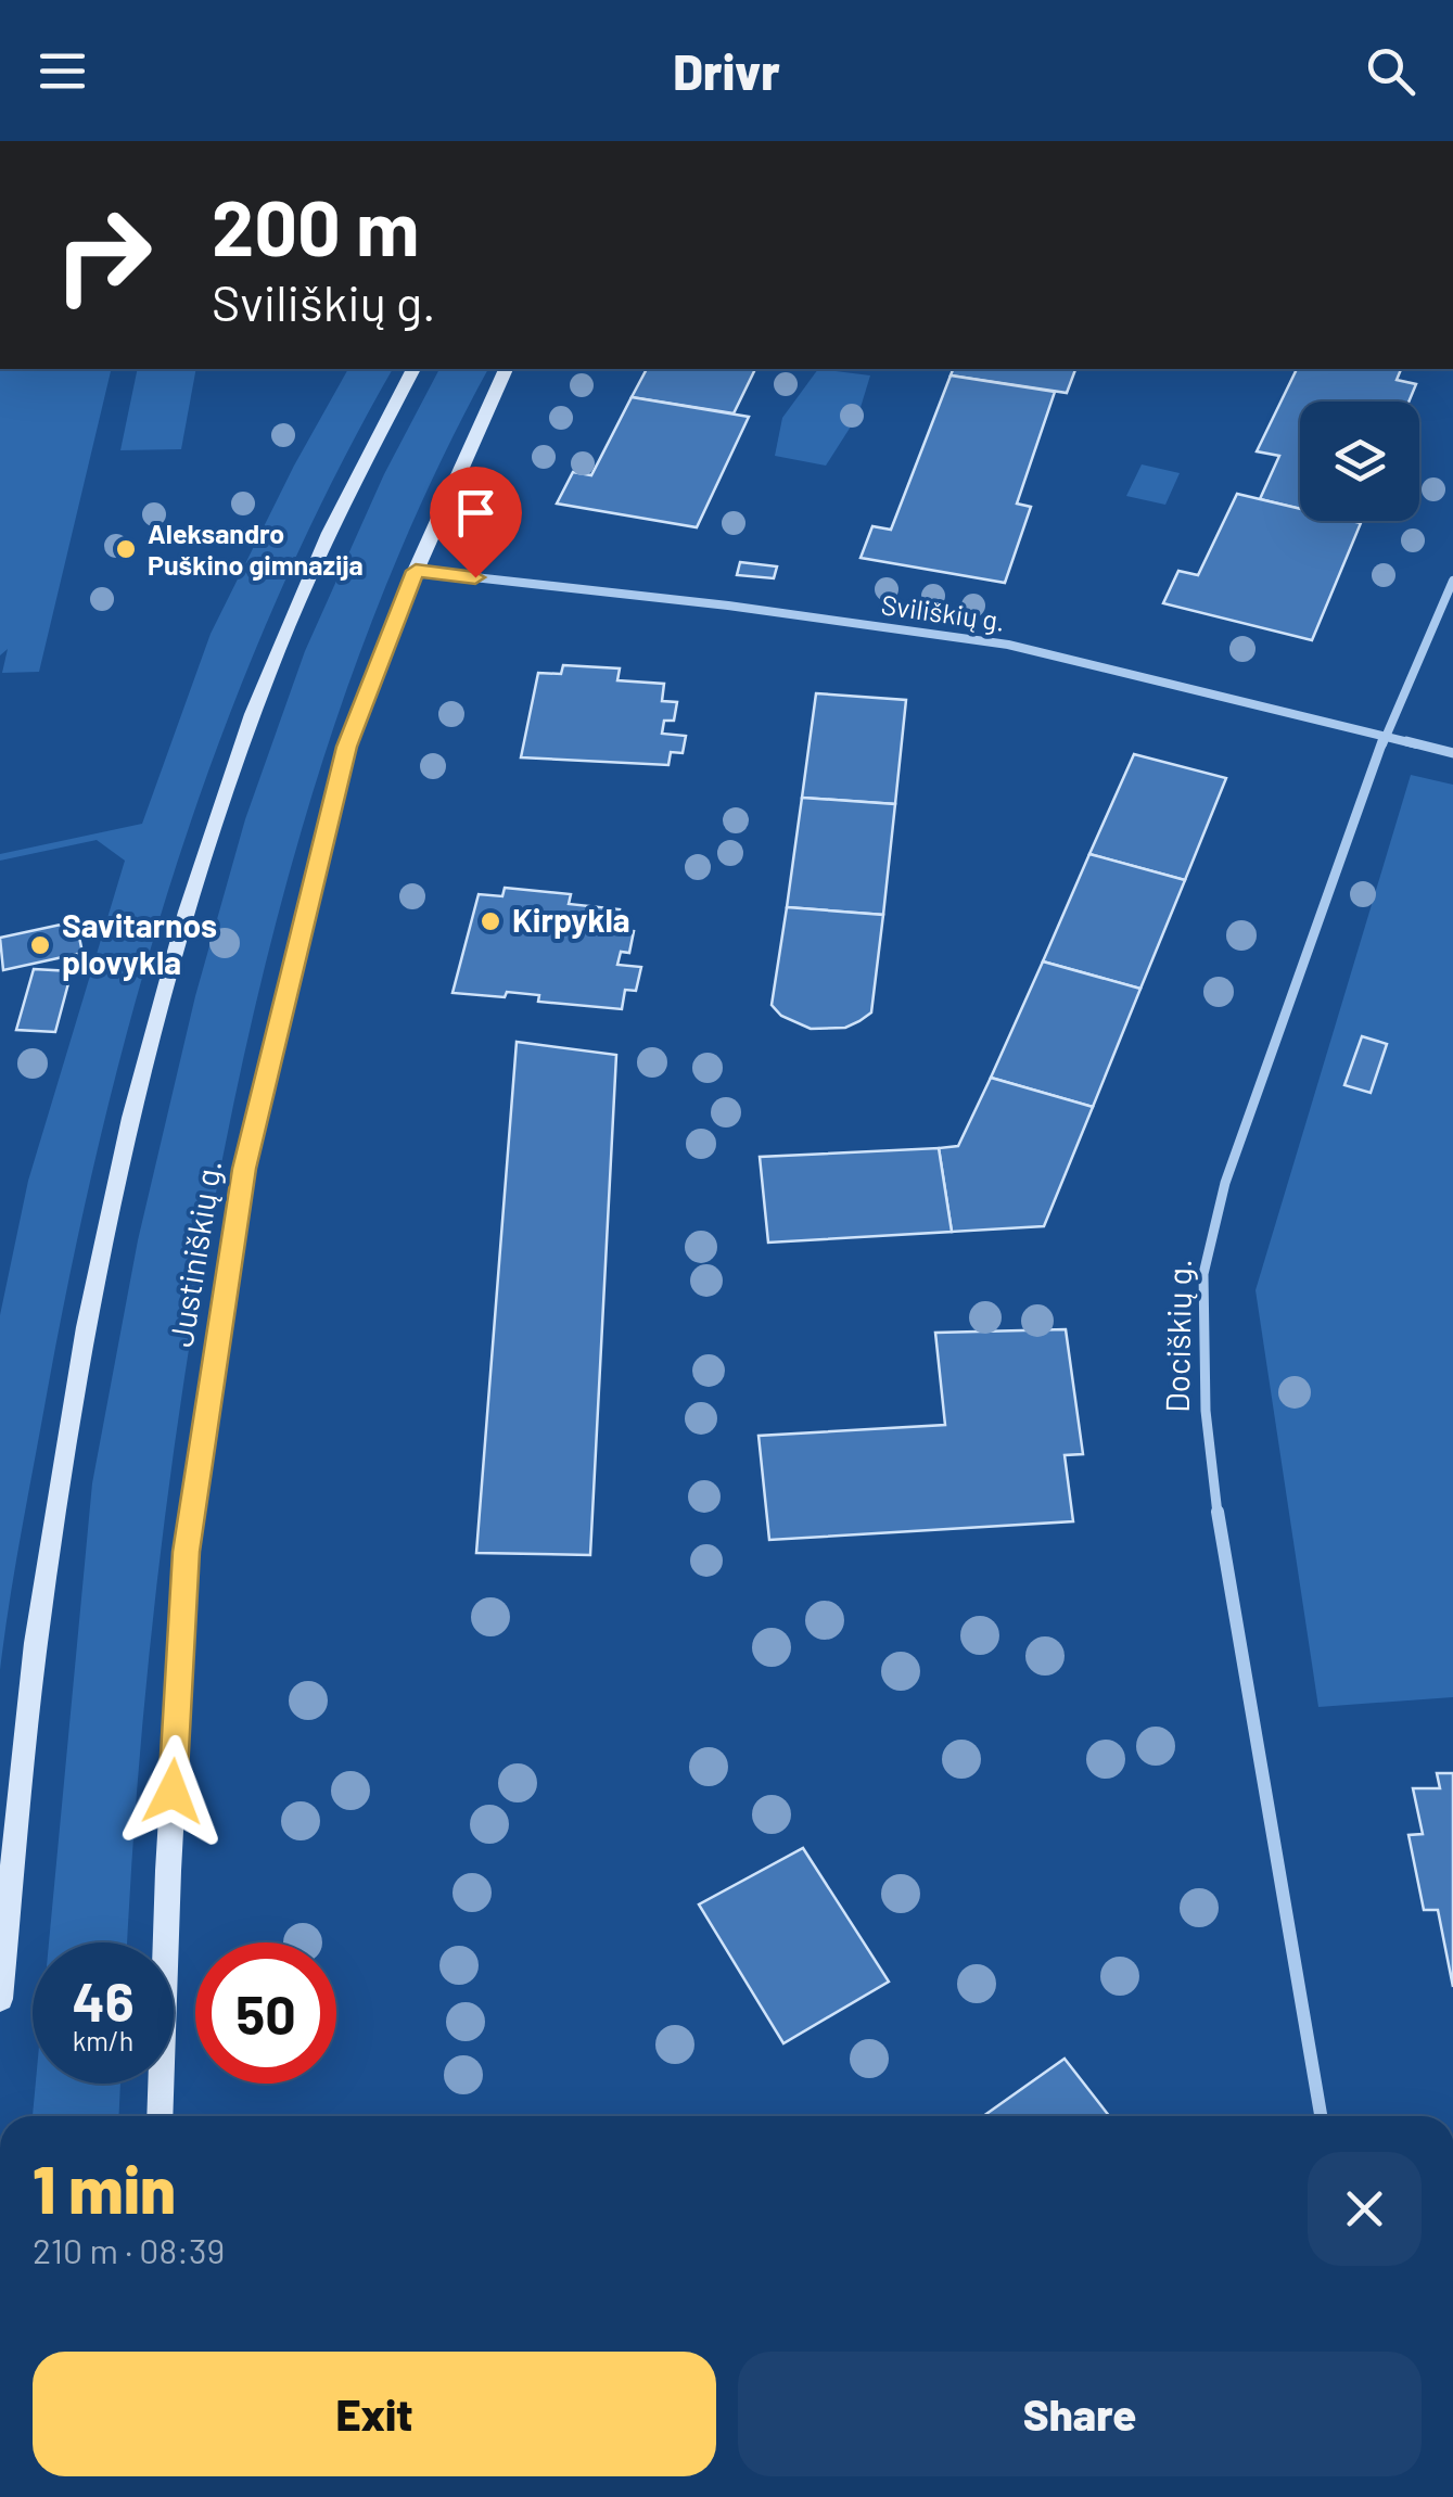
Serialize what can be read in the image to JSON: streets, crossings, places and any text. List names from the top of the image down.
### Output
{
  "streets": {
    "main road": ["Justiniškių g."],
    "street": ["Sviliškių g.", "Dociškių g."]
  },
  "crossings": [
    ["Sviliškių g.", "Justiniškių g."],
    ["Sviliškių g.", "Dociškių g."]
  ],
  "places": ["Aleksandro Puškino gimnazija", "Kirpykla", "Savitarnos plovykla"],
  "page": {
    "header": "Drivr",
    "turn": ["200 m", "Sviliškių g."],
    "speed": "46 km/h",
    "limit": "50",
    "heading": ["1 min", "210 m · 08:39"],
    "buttons": ["Exit", "Share"]
  }
}
